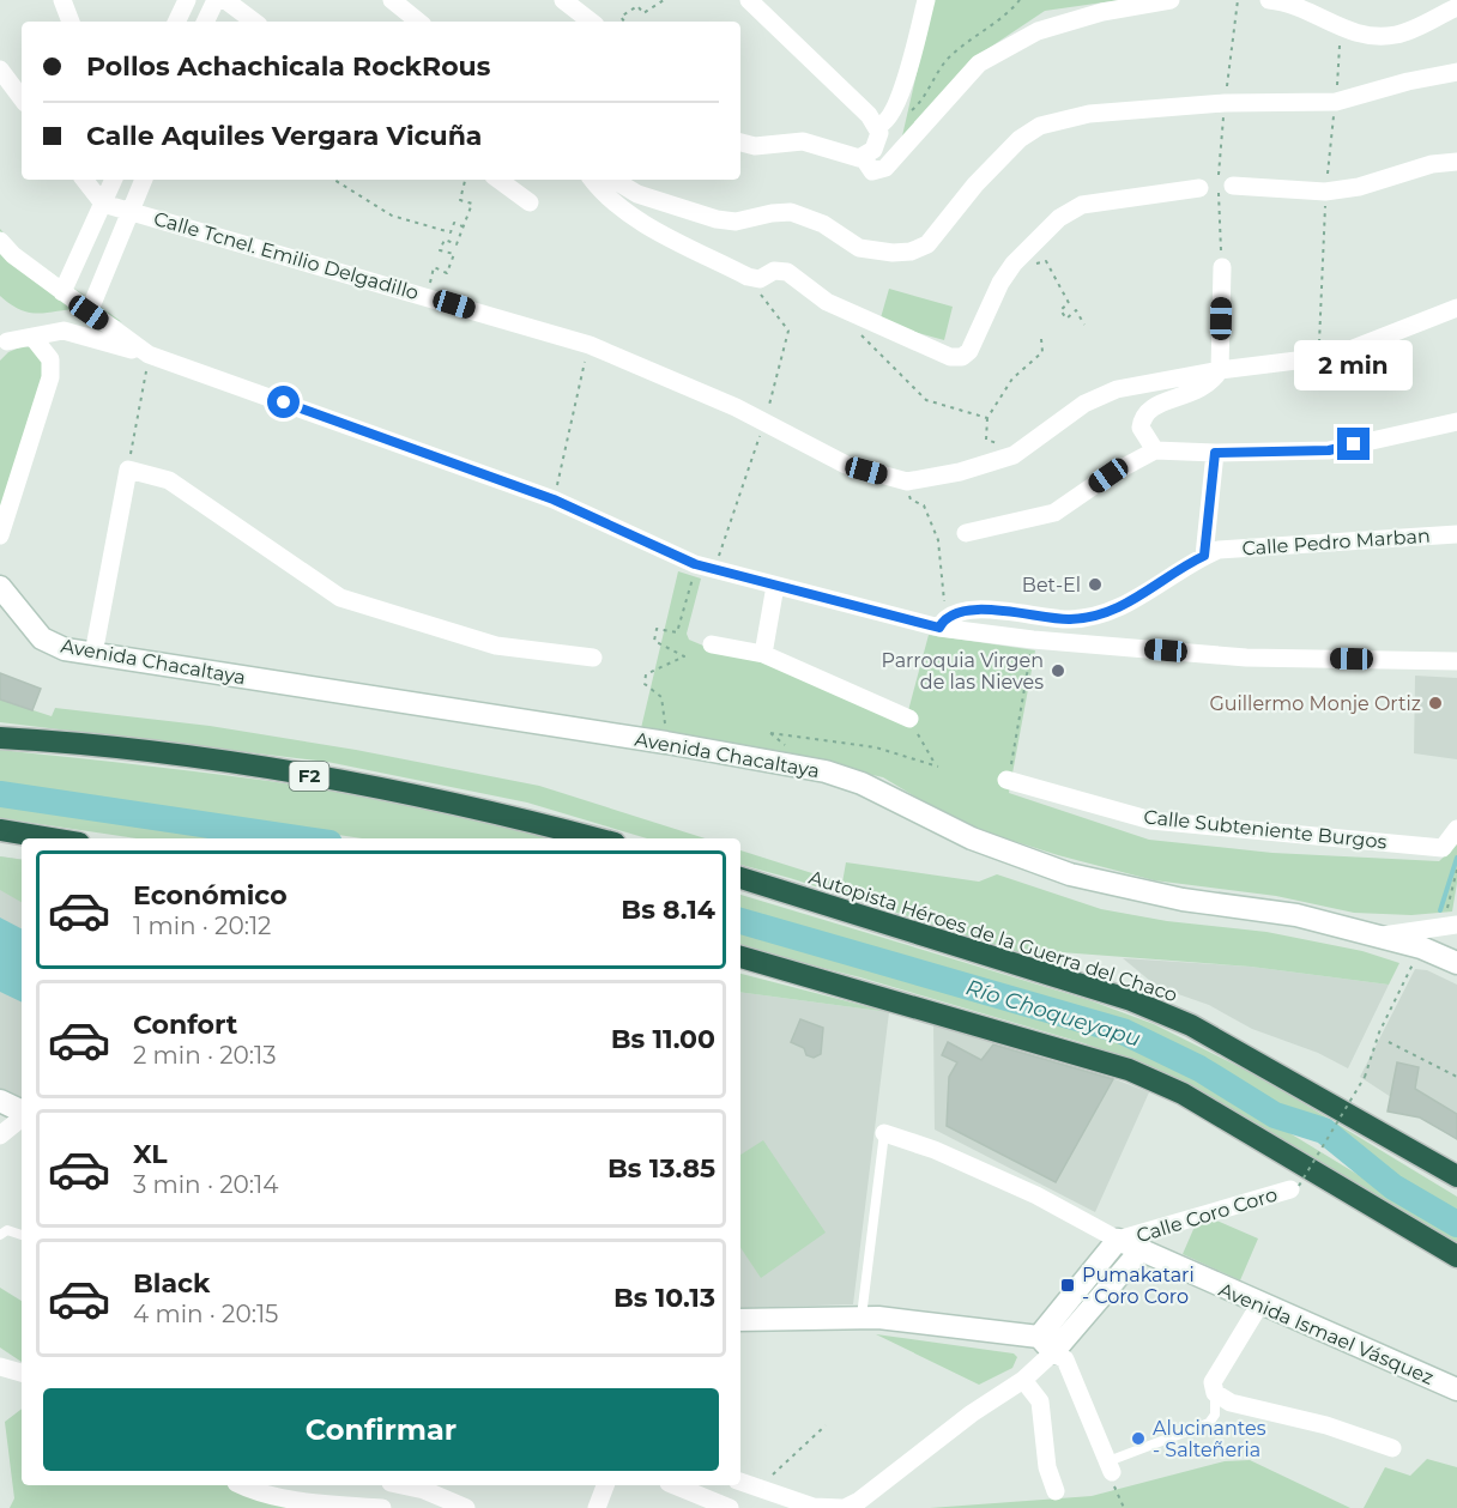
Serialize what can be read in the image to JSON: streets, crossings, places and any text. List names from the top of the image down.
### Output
{
  "streets": {
    "highway": ["F2", "Autopista Héroes de la Guerra del Chaco"],
    "street": [
      "Calle Tcnel. Emilio Delgadillo",
      "Calle Pedro Marban",
      "Avenida Chacaltaya",
      "Calle Subteniente Burgos",
      "Calle Coro Coro",
      "Avenida Ismael Vásquez"
    ]
  },
  "crossings": [
    ["Calle Coro Coro", "Avenida Ismael Vásquez"]
  ],
  "water": ["Río Choqueyapu"],
  "places": {
    "other": [
      "Bet-El",
      "Parroquia Virgen de las Nieves",
      "Guillermo Monje Ortiz",
      "Alucinantes - Salteñeria"
    ],
    "transit": ["Pumakatari - Coro Coro"]
  },
  "page": {
    "banner": ["Pollos Achachicala RockRous", "Calle Aquiles Vergara Vicuña"],
    "bubble": "2 min",
    "list": [
      {
        "name": "Económico",
        "note": "1 min · 20:12",
        "value": "Bs 8.14"
      },
      {
        "name": "Confort",
        "note": "2 min · 20:13",
        "value": "Bs 11.00"
      },
      {
        "name": "XL",
        "note": "3 min · 20:14",
        "value": "Bs 13.85"
      },
      {
        "name": "Black",
        "note": "4 min · 20:15",
        "value": "Bs 10.13"
      }
    ],
    "buttons": "Confirmar"
  }
}
